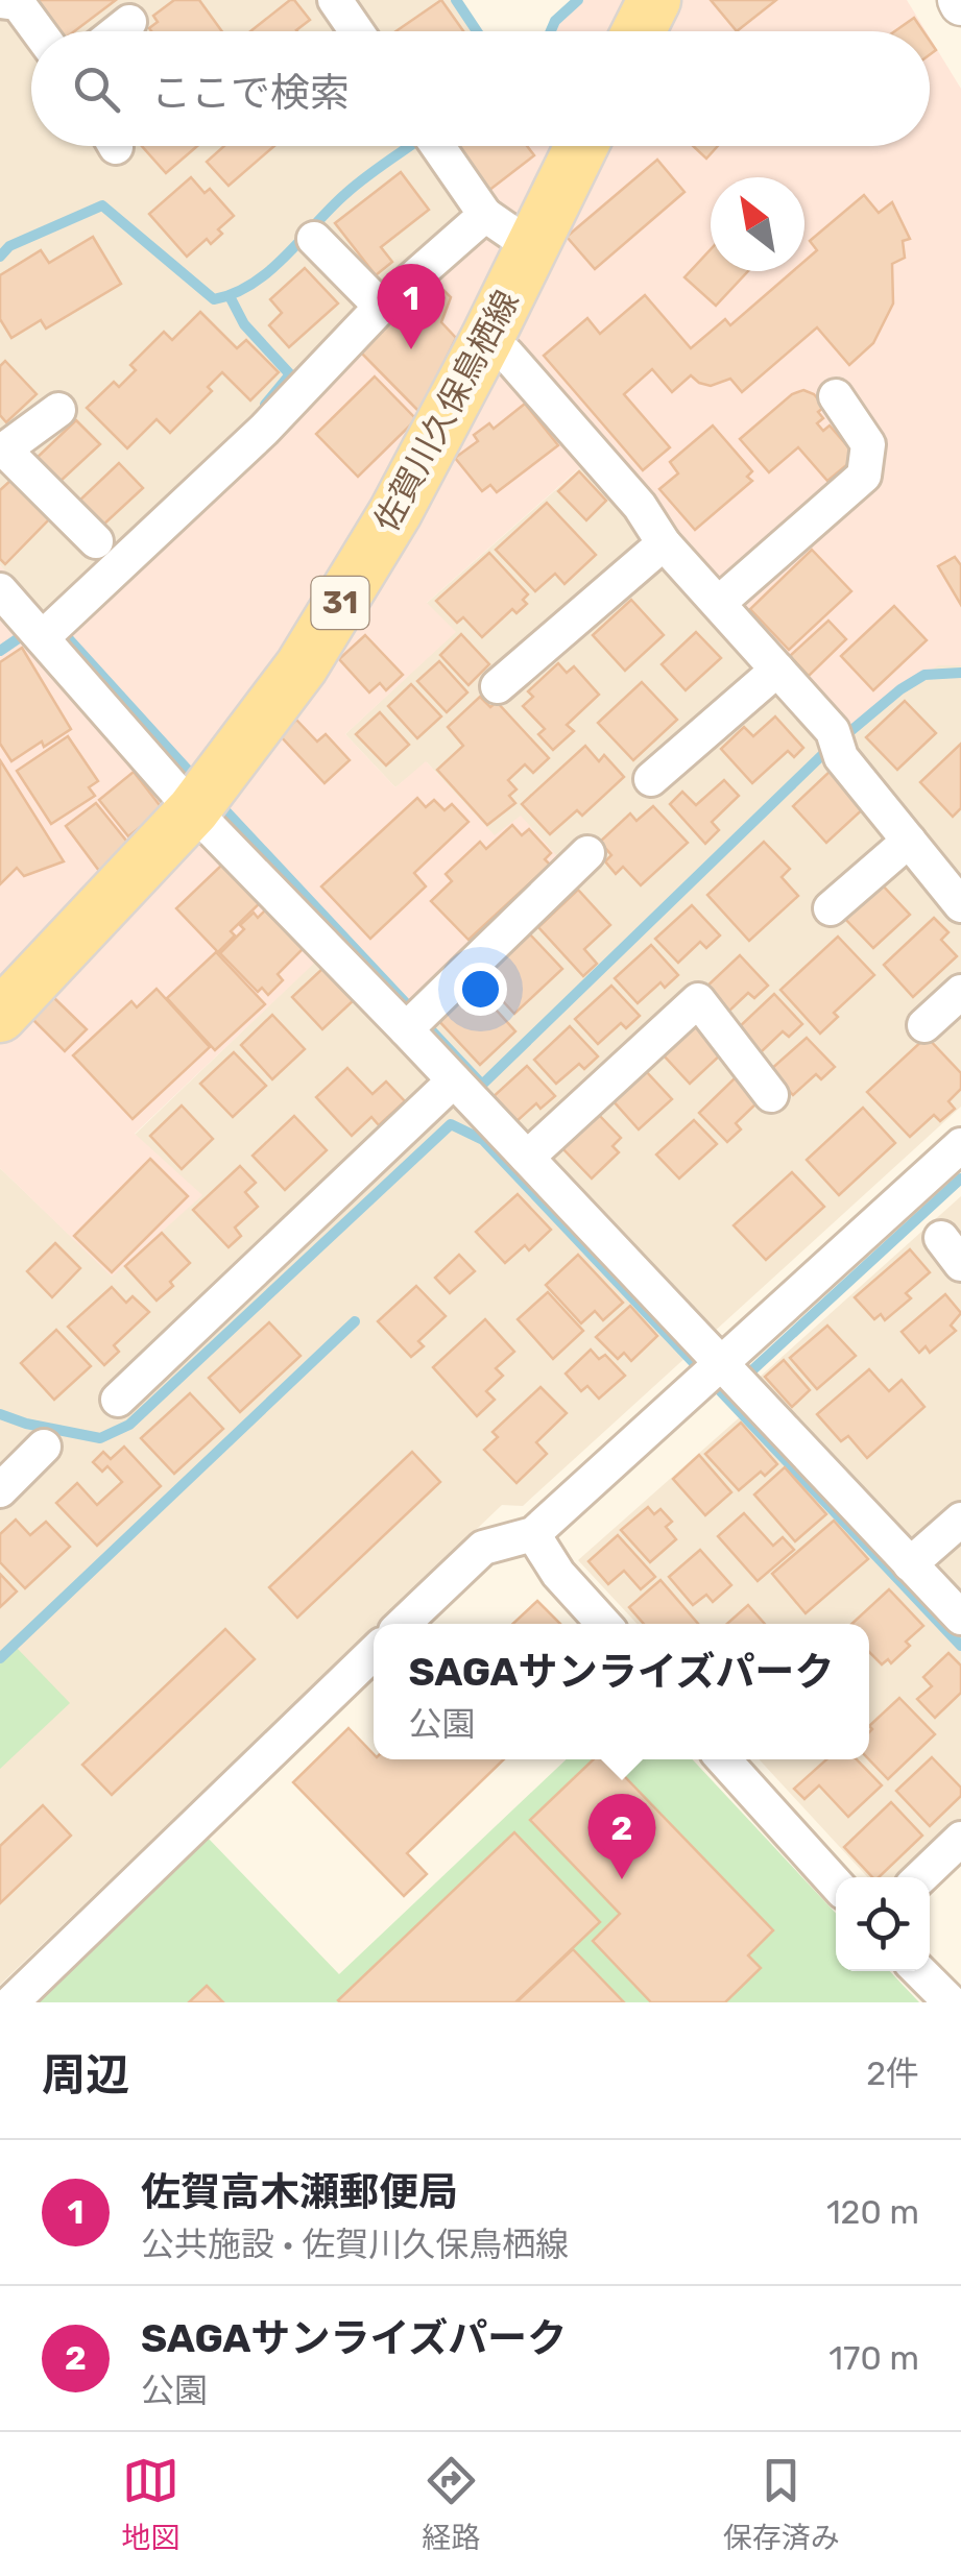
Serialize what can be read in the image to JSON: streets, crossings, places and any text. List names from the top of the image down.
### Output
{
  "streets": {
    "main road": ["佐賀川久保鳥栖線", "31"]
  },
  "north": "top left",
  "page": {
    "search": "ここで検索",
    "pins": ["1", "2"],
    "popup": ["SAGAサンライズパーク", "公園"],
    "heading": ["周辺", "2件"],
    "list": [
      {
        "mark": "1",
        "name": "佐賀高木瀬郵便局",
        "note": "公共施設 · 佐賀川久保鳥栖線",
        "value": "120 m"
      },
      {
        "mark": "2",
        "name": "SAGAサンライズパーク",
        "note": "公園",
        "value": "170 m"
      }
    ],
    "nav": ["地図", "経路", "保存済み"]
  }
}
